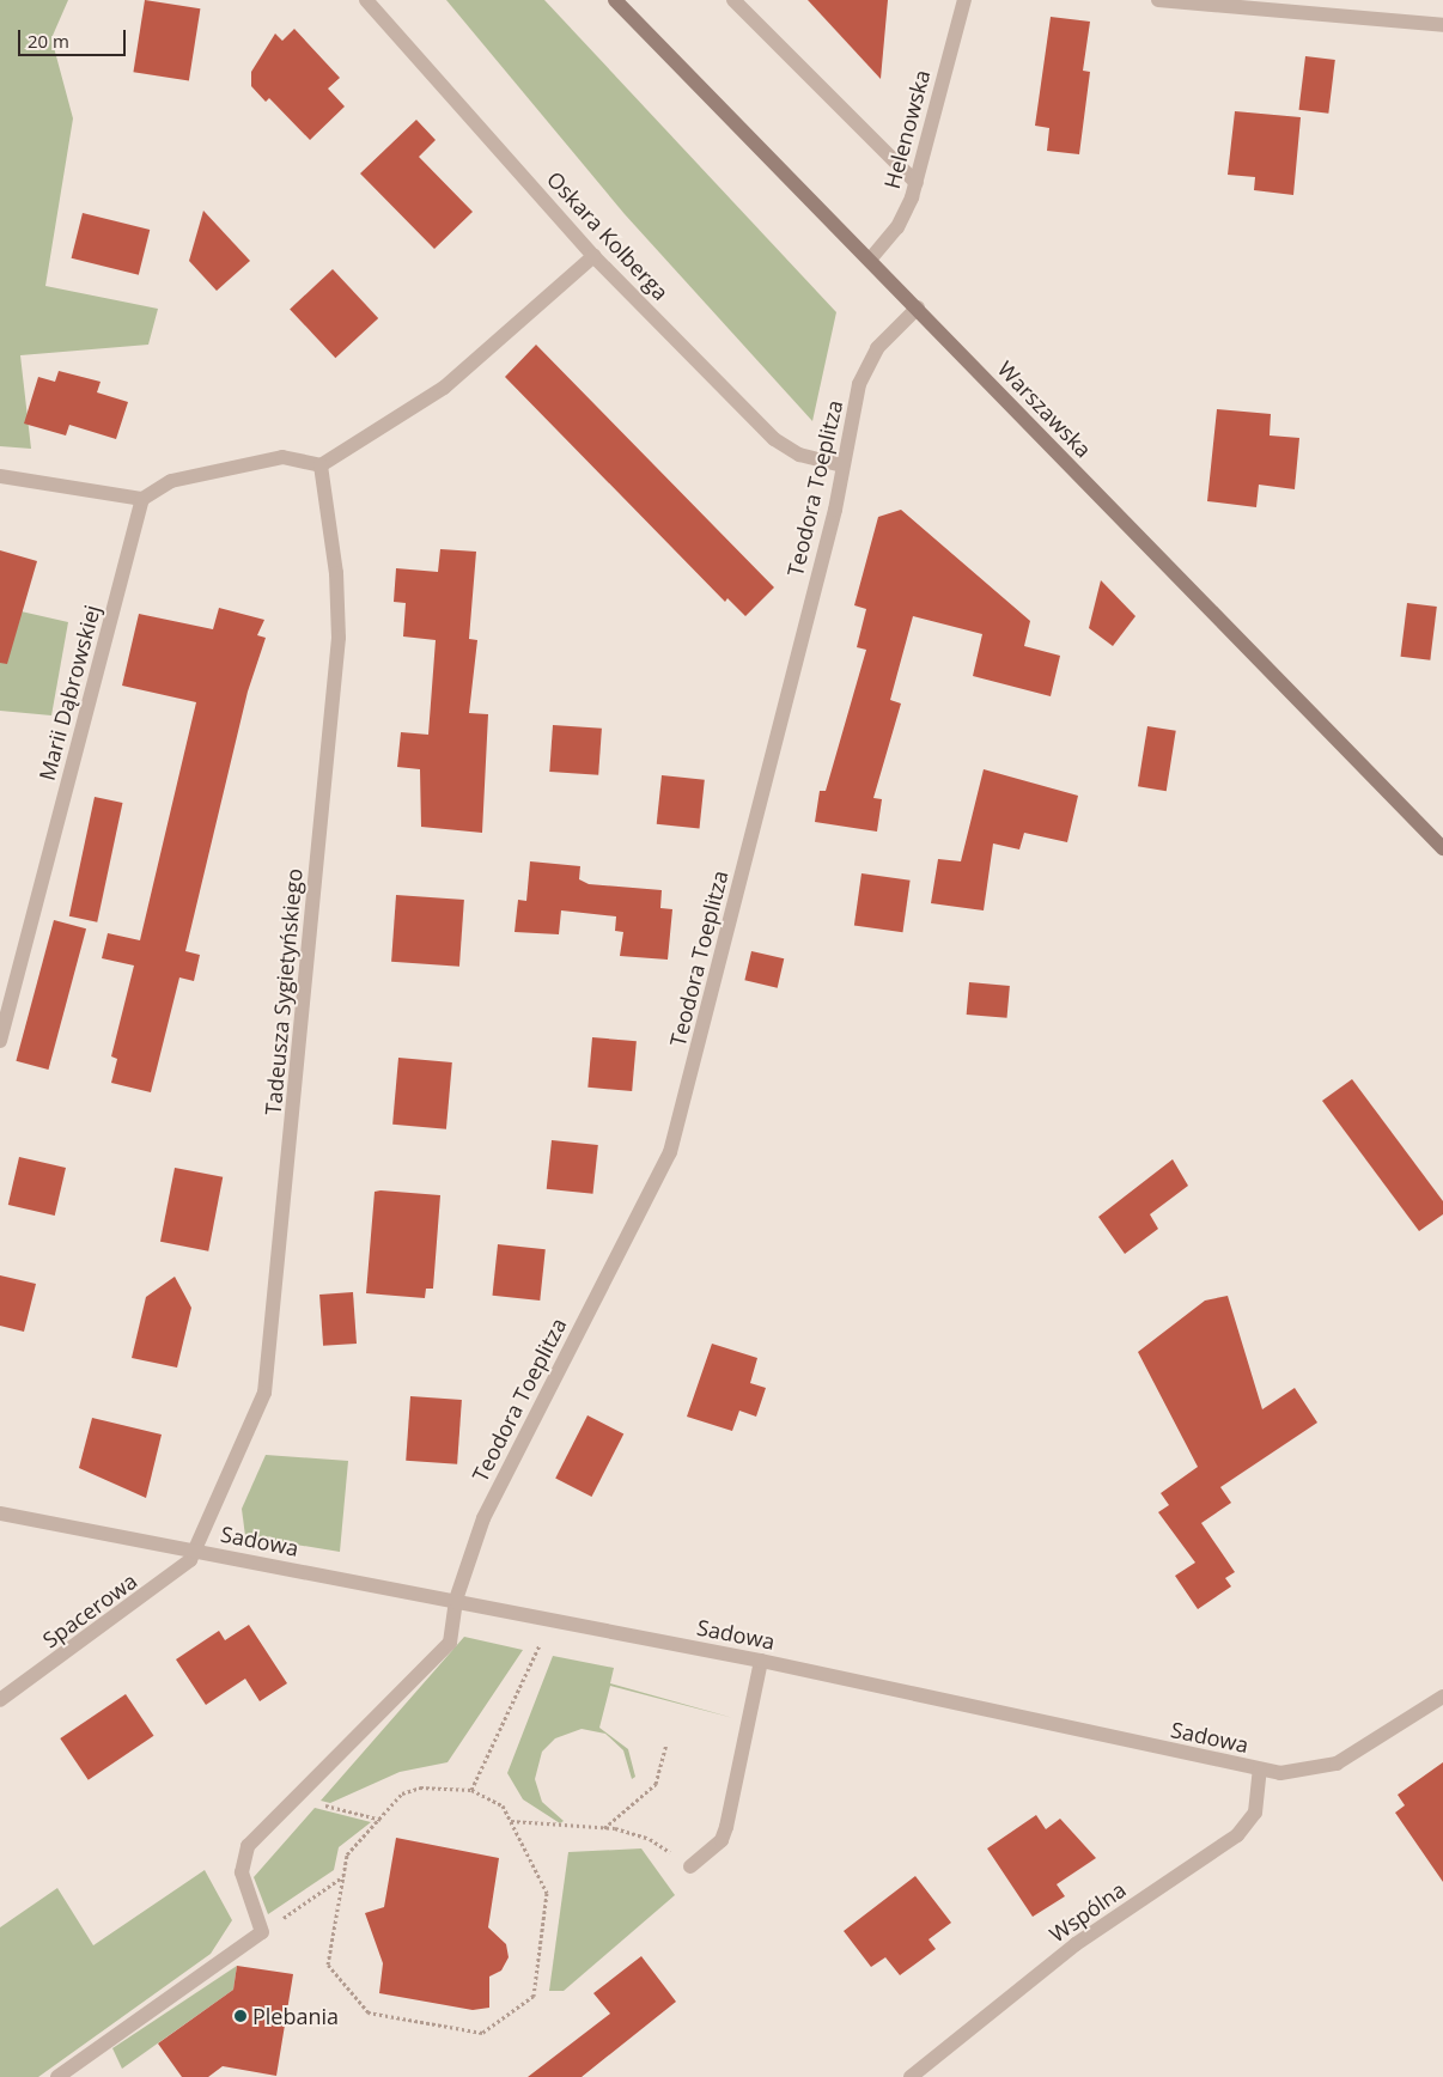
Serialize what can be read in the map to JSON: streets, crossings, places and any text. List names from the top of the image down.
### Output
{
  "streets": {
    "main road": ["Warszawska"],
    "street": [
      "Helenowska",
      "Oskara Kolberga",
      "Teodora Toeplitza",
      "Marii Dąbrowskiej",
      "Tadeusza Sygietyńskiego",
      "Sadowa",
      "Spacerowa",
      "Wspólna"
    ]
  },
  "crossings": [
    ["Helenowska", "Warszawska"],
    ["Oskara Kolberga", "Teodora Toeplitza"],
    ["Warszawska", "Teodora Toeplitza"],
    ["Teodora Toeplitza", "Sadowa"],
    ["Tadeusza Sygietyńskiego", "Sadowa"],
    ["Tadeusza Sygietyńskiego", "Spacerowa"],
    ["Sadowa", "Spacerowa"],
    ["Sadowa", "Wspólna"]
  ],
  "places": ["Plebania"],
  "scale_bar": "20 m"
}
